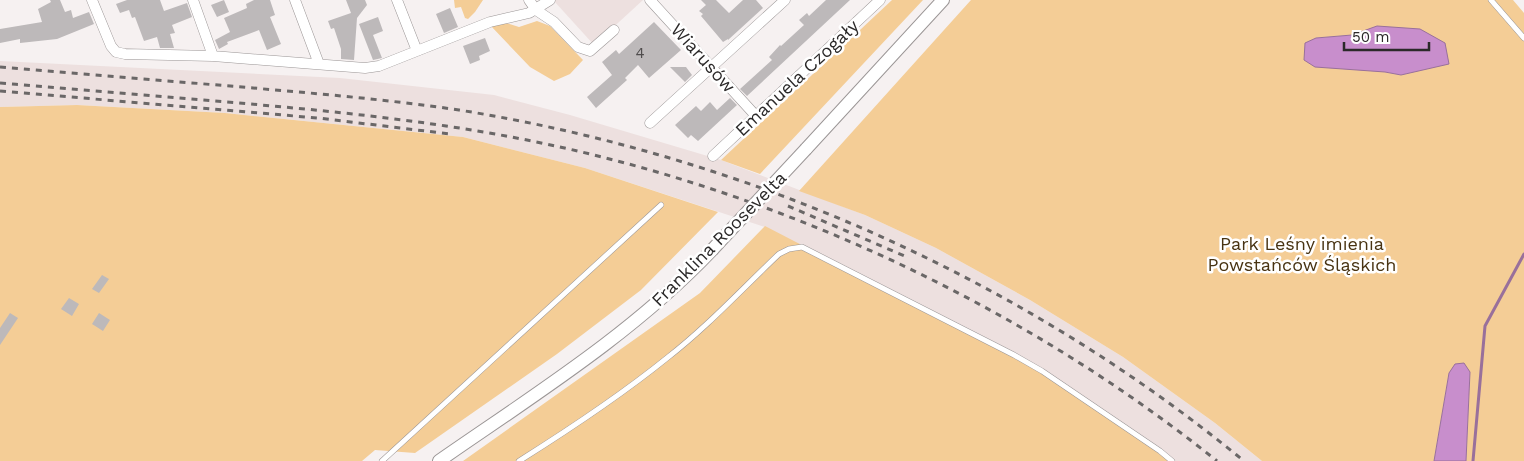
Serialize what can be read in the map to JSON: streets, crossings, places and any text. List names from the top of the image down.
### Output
{
  "streets": {
    "street": ["Wiarusów", "Emanuela Czogały", "Franklina Roosevelta"]
  },
  "crossings": [
    ["Wiarusów", "Emanuela Czogały"]
  ],
  "parks": ["Park Leśny imienia Powstańców Śląskich"],
  "house_numbers": ["4"],
  "scale_bar": "50 m"
}
